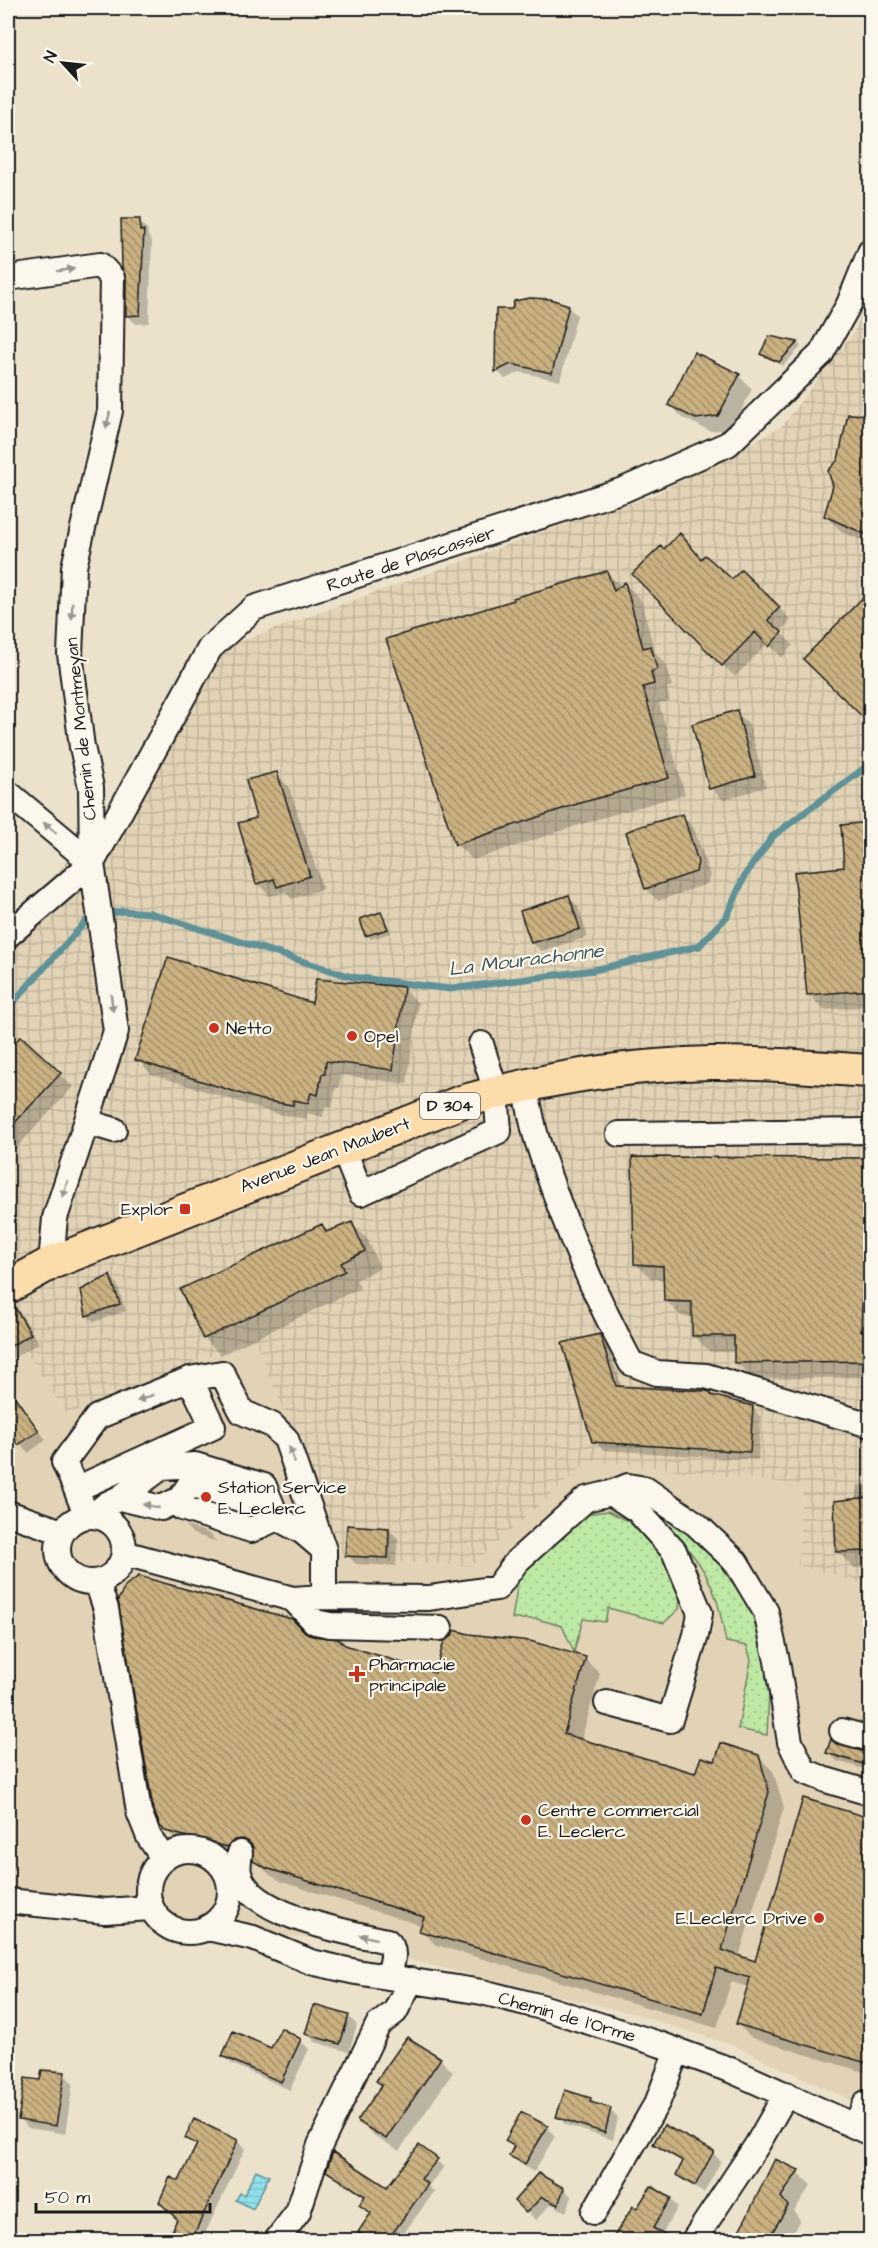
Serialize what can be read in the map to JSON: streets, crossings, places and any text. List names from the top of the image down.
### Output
{
  "streets": {
    "main road": ["D 304", "Avenue Jean Maubert"],
    "street": ["Route de Plascassier", "Chemin de Montmeyan", "Chemin de l'Orme"]
  },
  "crossings": [
    ["Route de Plascassier", "Chemin de Montmeyan"]
  ],
  "one_way": ["Chemin de Montmeyan"],
  "water": ["La Mourachonne"],
  "places": {
    "other": [
      "Netto",
      "Opel",
      "Station Service E. Leclerc",
      "Centre commercial E. Leclerc",
      "E.Leclerc Drive"
    ],
    "transit": ["Explor"],
    "health": ["Pharmacie principale"]
  },
  "scale_bar": "50 m",
  "north": "top left"
}
